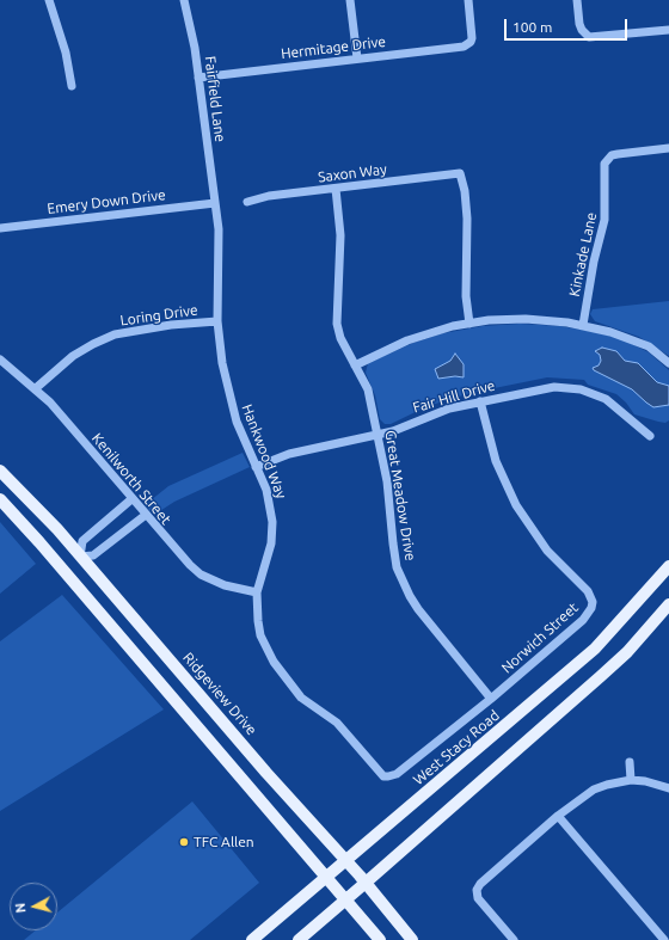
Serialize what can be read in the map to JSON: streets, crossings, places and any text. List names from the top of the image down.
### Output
{
  "streets": {
    "main road": ["Ridgeview Drive", "West Stacy Road"],
    "street": [
      "Hermitage Drive",
      "Fairfield Lane",
      "Saxon Way",
      "Emery Down Drive",
      "Kinkade Lane",
      "Loring Drive",
      "Fair Hill Drive",
      "Hankwood Way",
      "Kenilworth Street",
      "Great Meadow Drive",
      "Norwich Street"
    ]
  },
  "crossings": [
    ["Hermitage Drive", "Fairfield Lane"],
    ["Fairfield Lane", "Emery Down Drive"],
    ["Fairfield Lane", "Hankwood Way"],
    ["Saxon Way", "Great Meadow Drive"],
    ["Emery Down Drive", "Hankwood Way"],
    ["Loring Drive", "Hankwood Way"],
    ["Loring Drive", "Kenilworth Street"],
    ["Fair Hill Drive", "Hankwood Way"],
    ["Fair Hill Drive", "Great Meadow Drive"],
    ["Fair Hill Drive", "Norwich Street"],
    ["Hankwood Way", "Kenilworth Street"],
    ["Hankwood Way", "Norwich Street"],
    ["Great Meadow Drive", "Norwich Street"],
    ["Ridgeview Drive", "West Stacy Road"]
  ],
  "places": ["TFC Allen"],
  "scale_bar": "100 m",
  "north": "left"
}
